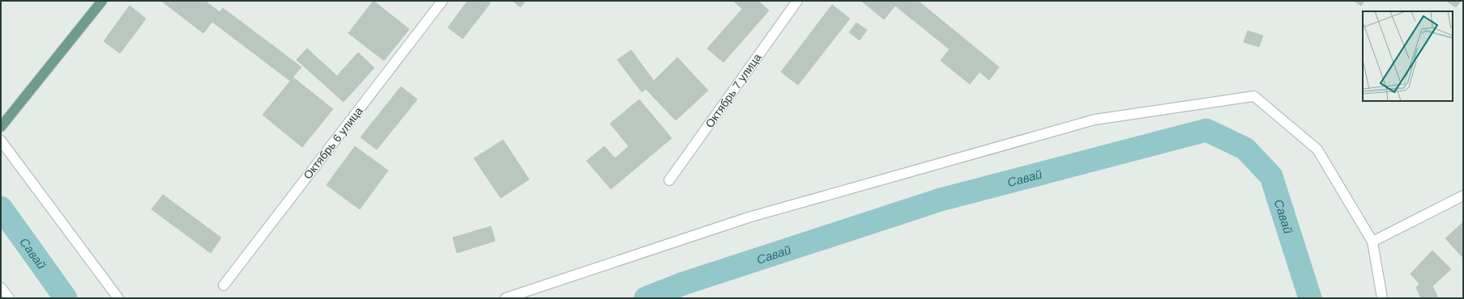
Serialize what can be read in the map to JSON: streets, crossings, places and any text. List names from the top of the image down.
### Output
{
  "streets": {
    "street": ["Октябрь 7 улица", "Октябрь 6 улица"]
  },
  "water": ["Савай"]
}
